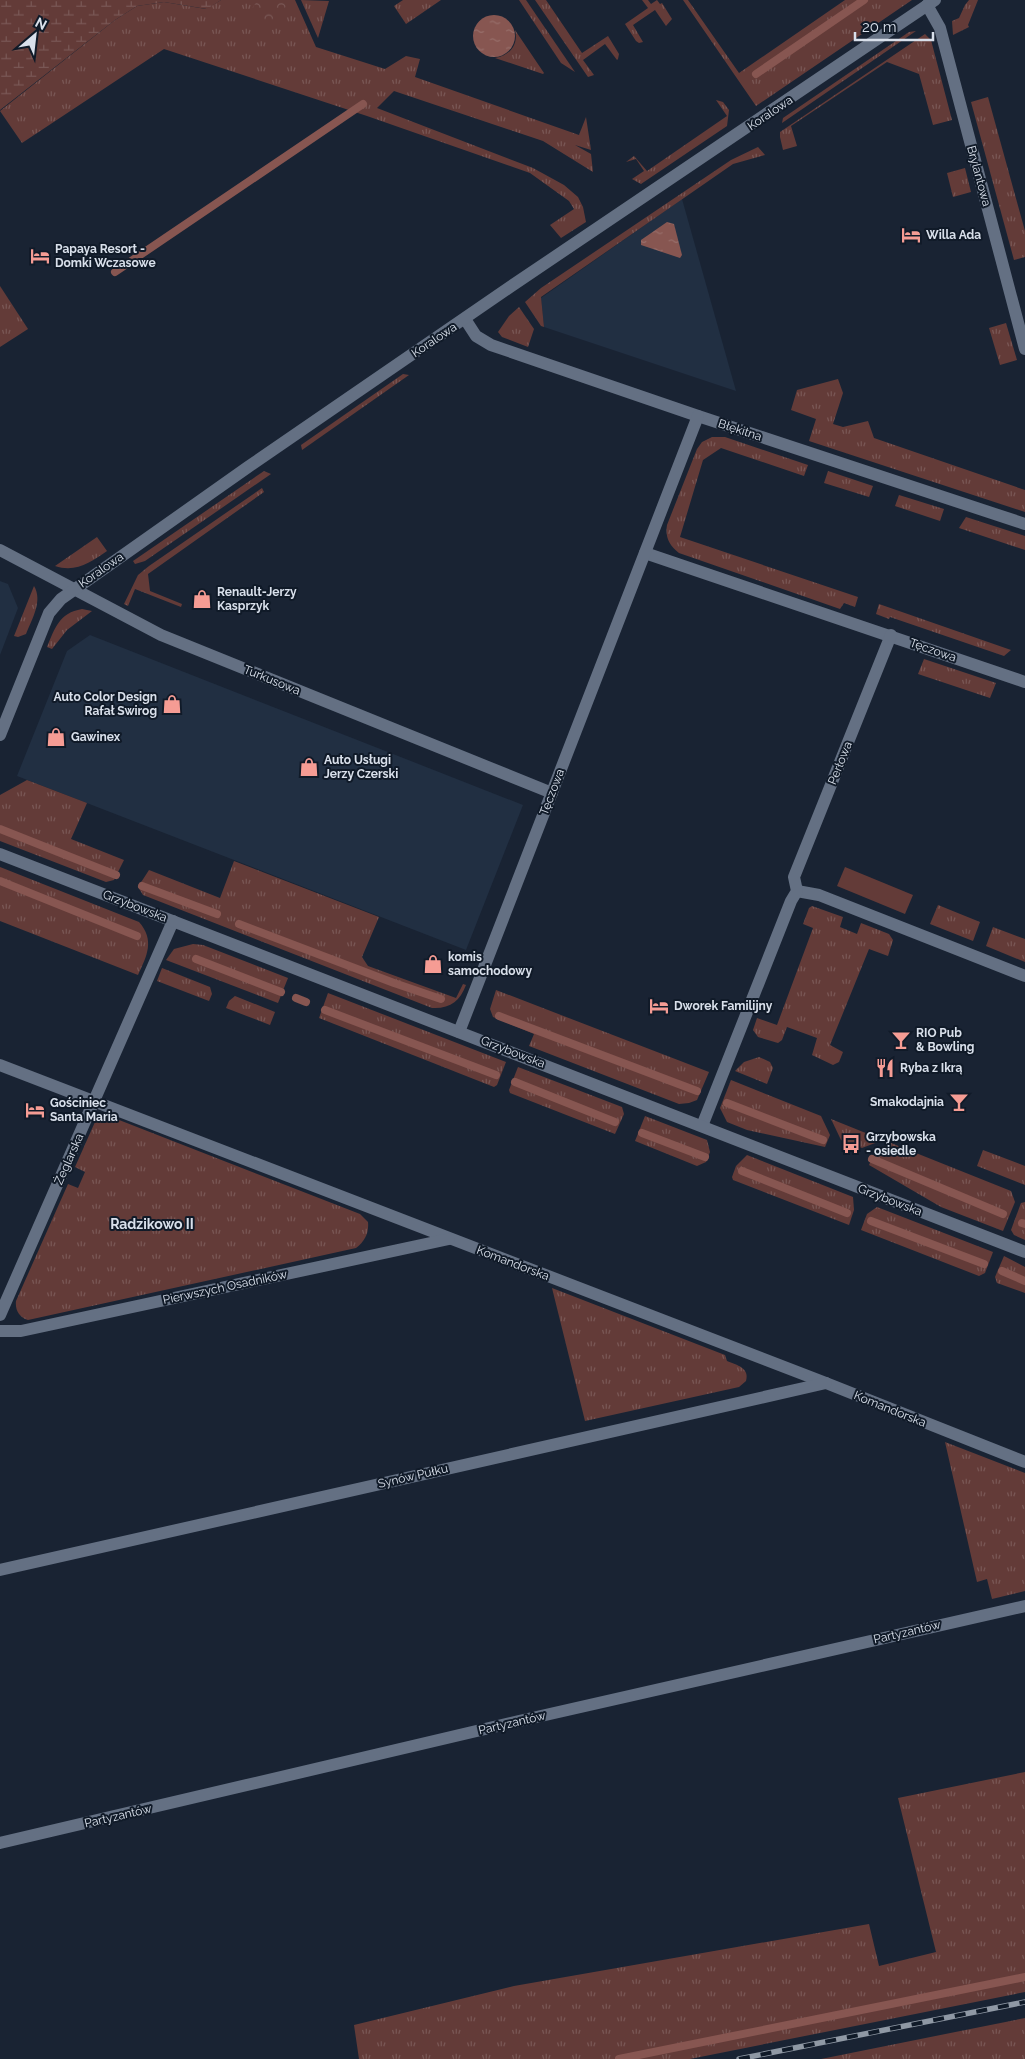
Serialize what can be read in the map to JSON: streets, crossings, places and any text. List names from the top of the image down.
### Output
{
  "streets": {
    "street": [
      "Koralowa",
      "Brylantowa",
      "Błękitna",
      "Tęczowa",
      "Turkusowa",
      "Perłowa",
      "Grzybowska",
      "Żeglarska",
      "Komandorska",
      "Pierwszych Osadników",
      "Synów Pułku",
      "Partyzantów"
    ]
  },
  "crossings": [
    ["Koralowa", "Brylantowa"],
    ["Koralowa", "Błękitna"],
    ["Koralowa", "Turkusowa"],
    ["Błękitna", "Tęczowa"],
    ["Tęczowa", "Turkusowa"],
    ["Tęczowa", "Perłowa"],
    ["Tęczowa", "Grzybowska"],
    ["Perłowa", "Grzybowska"],
    ["Grzybowska", "Żeglarska"],
    ["Żeglarska", "Komandorska"],
    ["Komandorska", "Pierwszych Osadników"],
    ["Komandorska", "Synów Pułku"]
  ],
  "districts": ["Radzikowo II"],
  "places": {
    "hotel": [
      "Willa Ada",
      "Papaya Resort - Domki Wczasowe",
      "Dworek Familijny",
      "Gościniec Santa Maria"
    ],
    "shop": [
      "Renault-Jerzy Kasprzyk",
      "Auto Color Design Rafał Swirog",
      "Gawinex",
      "Auto Usługi Jerzy Czerski",
      "komis samochodowy"
    ],
    "bar": ["RIO Pub & Bowling", "Smakodajnia"],
    "restaurant": ["Ryba z Ikrą"],
    "bus stop": ["Grzybowska - osiedle"]
  },
  "scale_bar": "20 m",
  "north": "top right"
}
